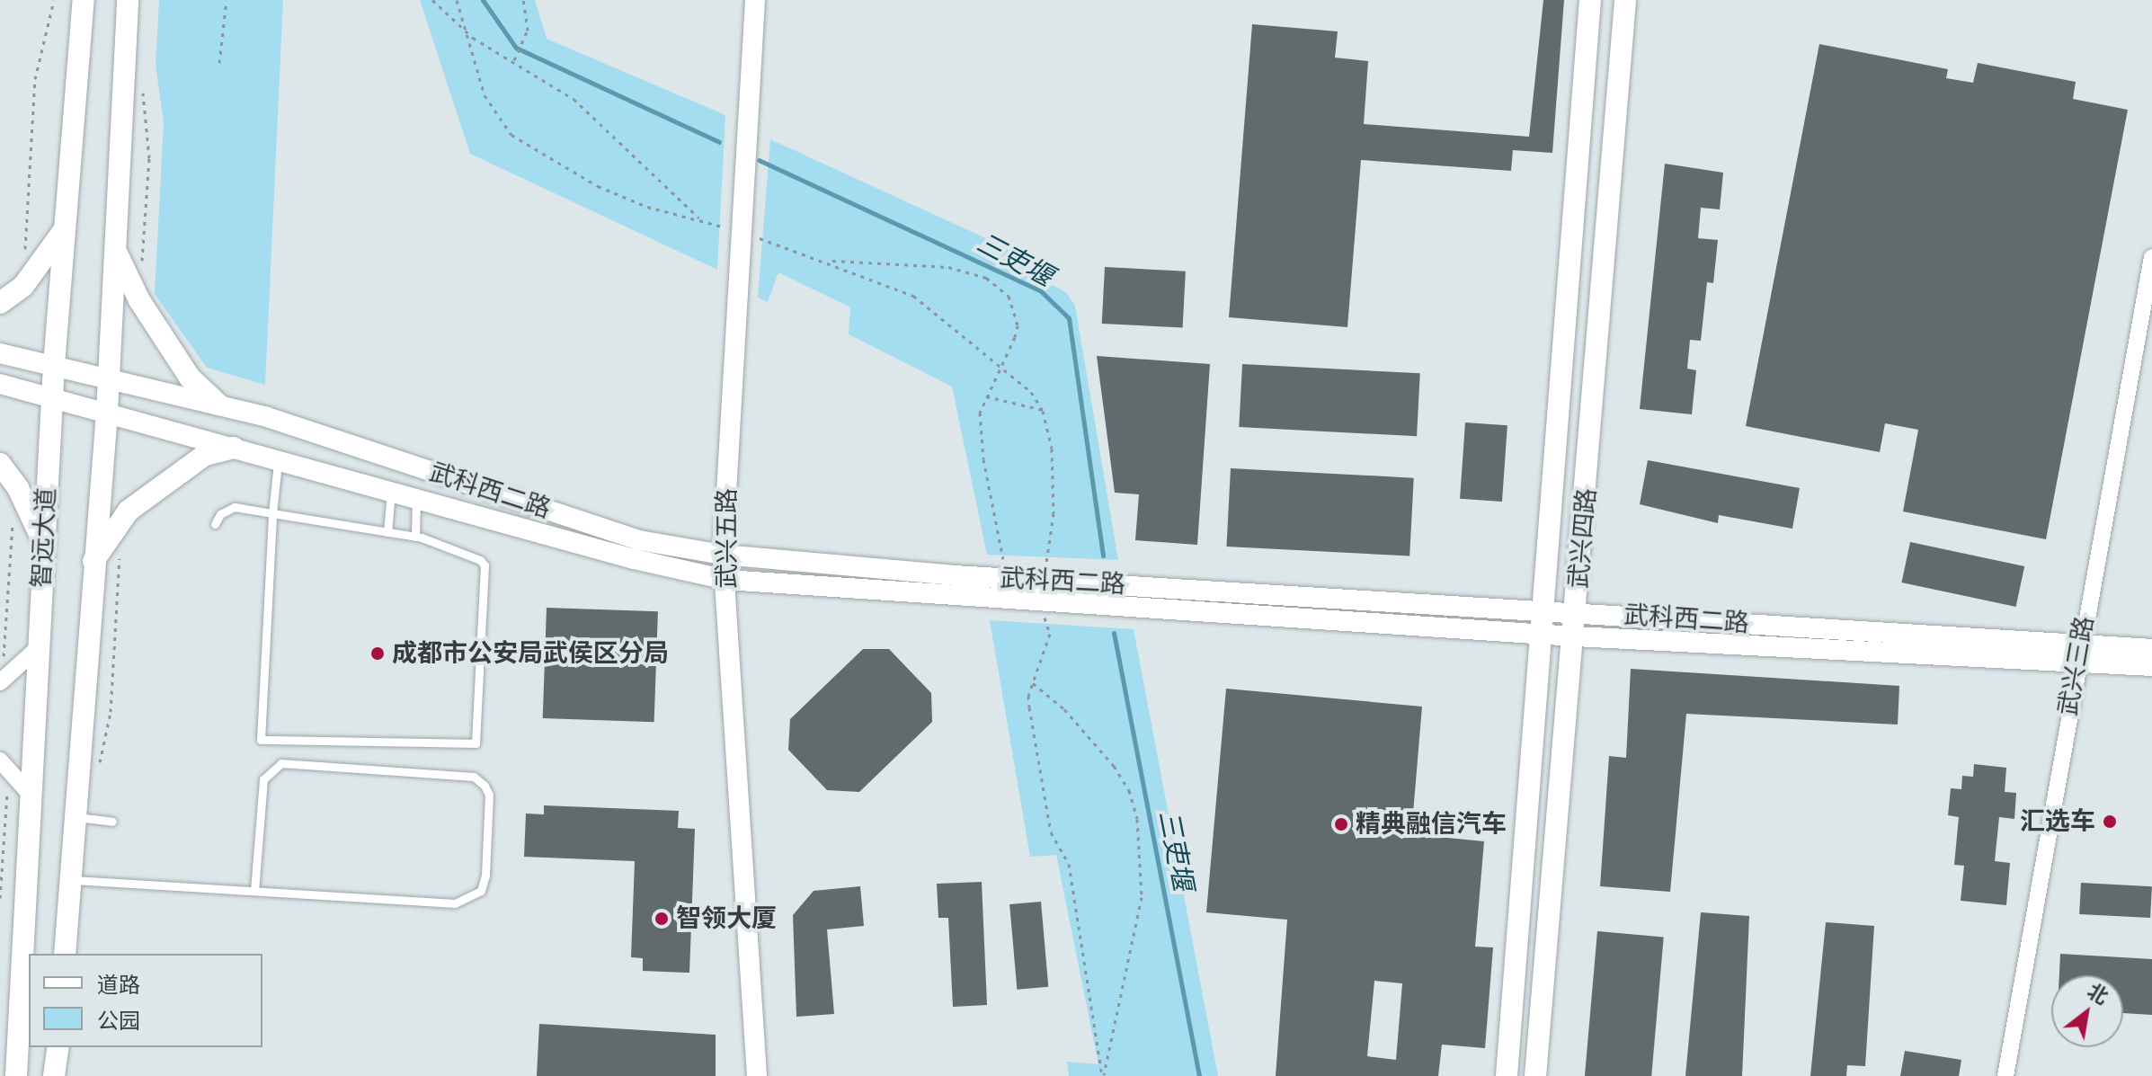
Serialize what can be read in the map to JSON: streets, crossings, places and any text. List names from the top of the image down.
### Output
{
  "streets": {
    "main road": ["智远大道", "武兴四路"],
    "street": ["武科西二路", "武兴五路", "武兴三路"]
  },
  "crossings": [
    ["武科西二路", "智远大道"],
    ["武科西二路", "武兴五路"],
    ["武科西二路", "武兴四路"],
    ["武科西二路", "武兴三路"]
  ],
  "water": ["三吏堰"],
  "places": [
    "成都市公安局武侯区分局",
    "汇选车",
    "精典融信汽车",
    "智领大厦"
  ],
  "legend": ["道路", "公园"],
  "north": "top right"
}
